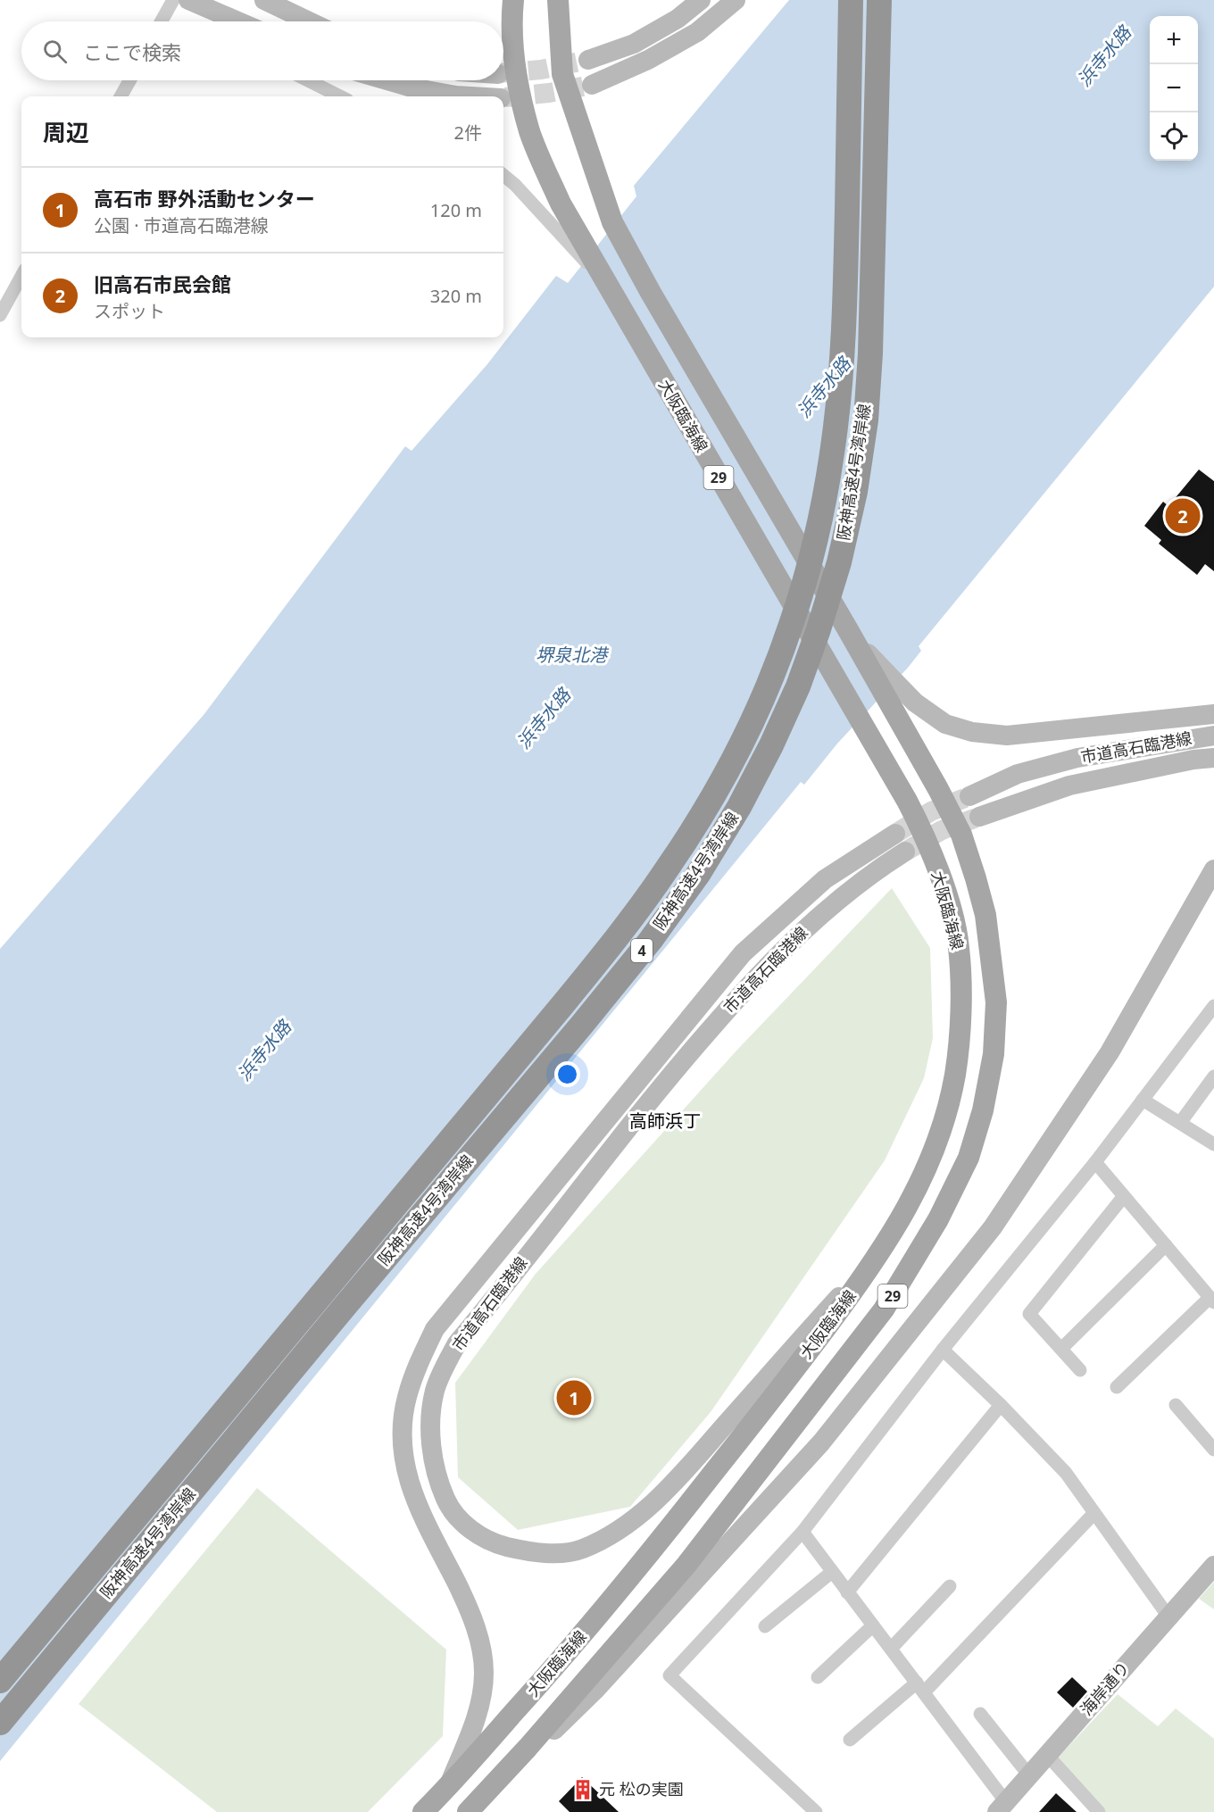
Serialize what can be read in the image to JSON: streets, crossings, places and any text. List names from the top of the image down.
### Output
{
  "streets": {
    "highway": ["阪神高速4号湾岸線", "4"],
    "main road": ["大阪臨海線", "29"],
    "street": ["市道高石臨港線", "海岸通り"]
  },
  "crossings": [
    ["大阪臨海線", "市道高石臨港線"]
  ],
  "districts": ["高師浜丁"],
  "water": ["浜寺水路", "堺泉北港"],
  "places": {
    "building": ["元 松の実園"]
  },
  "page": {
    "map_buttons": ["+", "−"],
    "search": "ここで検索",
    "heading": ["周辺", "2件"],
    "list": [
      {
        "mark": "1",
        "name": "高石市 野外活動センター",
        "note": "公園 · 市道高石臨港線",
        "value": "120 m"
      },
      {
        "mark": "2",
        "name": "旧高石市民会館",
        "note": "スポット",
        "value": "320 m"
      }
    ],
    "pins": ["2", "1"]
  }
}
